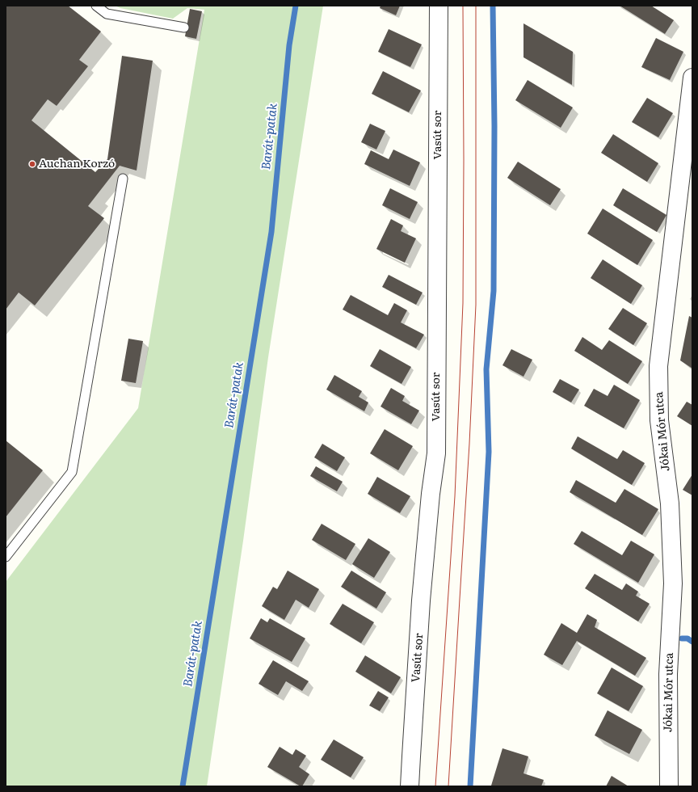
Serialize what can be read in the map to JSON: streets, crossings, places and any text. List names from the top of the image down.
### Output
{
  "streets": {
    "street": ["Vasút sor", "Jókai Mór utca"]
  },
  "water": ["Barát-patak"],
  "places": ["Auchan Korzó"]
}
